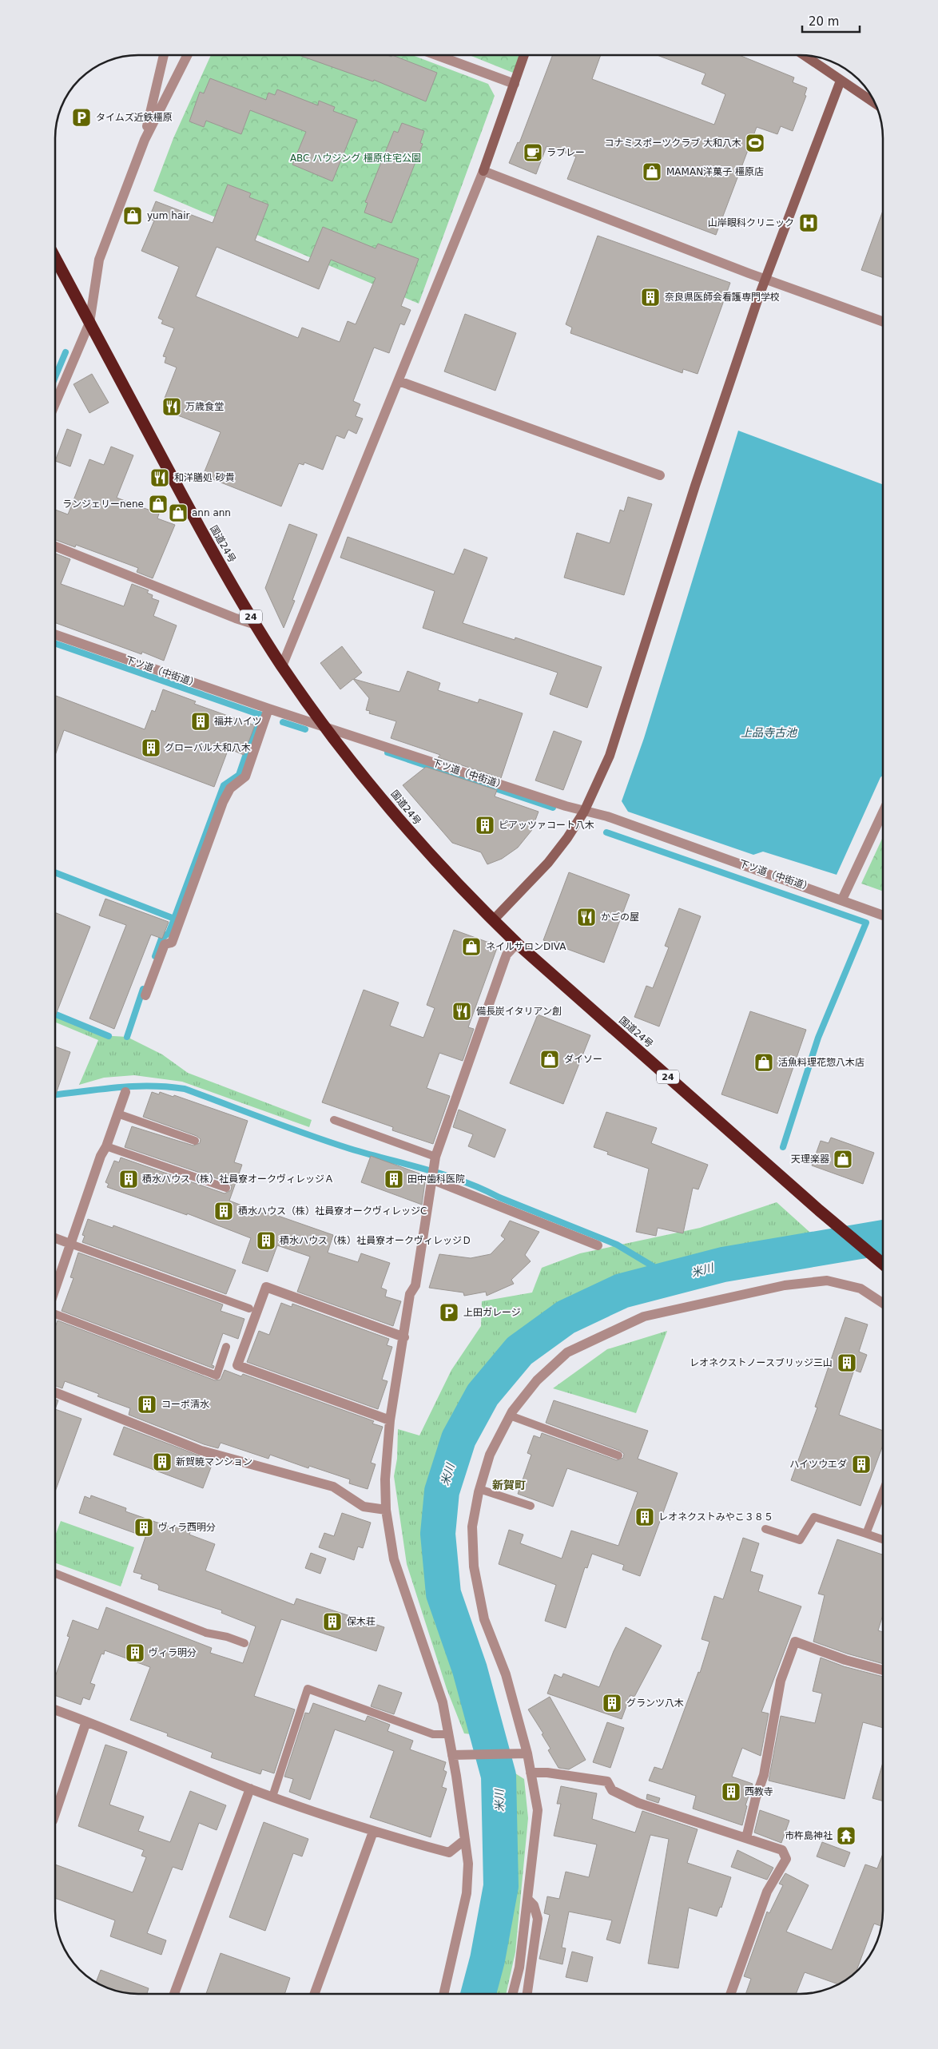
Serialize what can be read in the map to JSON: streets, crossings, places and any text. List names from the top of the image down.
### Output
{
  "streets": {
    "highway": ["国道24号", "24"],
    "street": ["下ツ道（中街道）"]
  },
  "crossings": [
    ["国道24号", "下ツ道（中街道）"]
  ],
  "districts": ["新賀町"],
  "water": ["上品寺古池", "米川"],
  "parks": ["ABC ハウジング 橿原住宅公園"],
  "places": {
    "parking": ["タイムズ近鉄橿原", "上田ガレージ"],
    "sports": ["コナミスポーツクラブ 大和八木"],
    "cafe": ["ラブレー"],
    "shop": [
      "MAMAN洋菓子 橿原店",
      "yum hair",
      "ランジェリーnene",
      "ann ann",
      "ネイルサロンDIVA",
      "ダイソー",
      "活魚料理花惣八木店",
      "天理楽器"
    ],
    "hospital": ["山岸眼科クリニック"],
    "building": [
      "奈良県医師会看護専門学校",
      "福井ハイツ",
      "グローバル大和八木",
      "ピアッツァコート八木",
      "積水ハウス（株）社員寮オークヴィレッジＡ",
      "田中歯科医院",
      "積水ハウス（株）社員寮オークヴィレッジC",
      "積水ハウス（株）社員寮オークヴィレッジＤ",
      "レオネクストノースブリッジ三山",
      "コーポ清水",
      "新賀暁マンション",
      "ハイツウエダ",
      "レオネクストみやこ３８５",
      "ヴィラ西明分",
      "保木荘",
      "ヴィラ明分",
      "グランツ八木",
      "西教寺"
    ],
    "restaurant": [
      "万歳食堂",
      "和洋膳処 砂貴",
      "かごの屋",
      "備長炭イタリアン創"
    ],
    "temple": ["市杵島神社"]
  },
  "scale_bar": "20 m"
}
